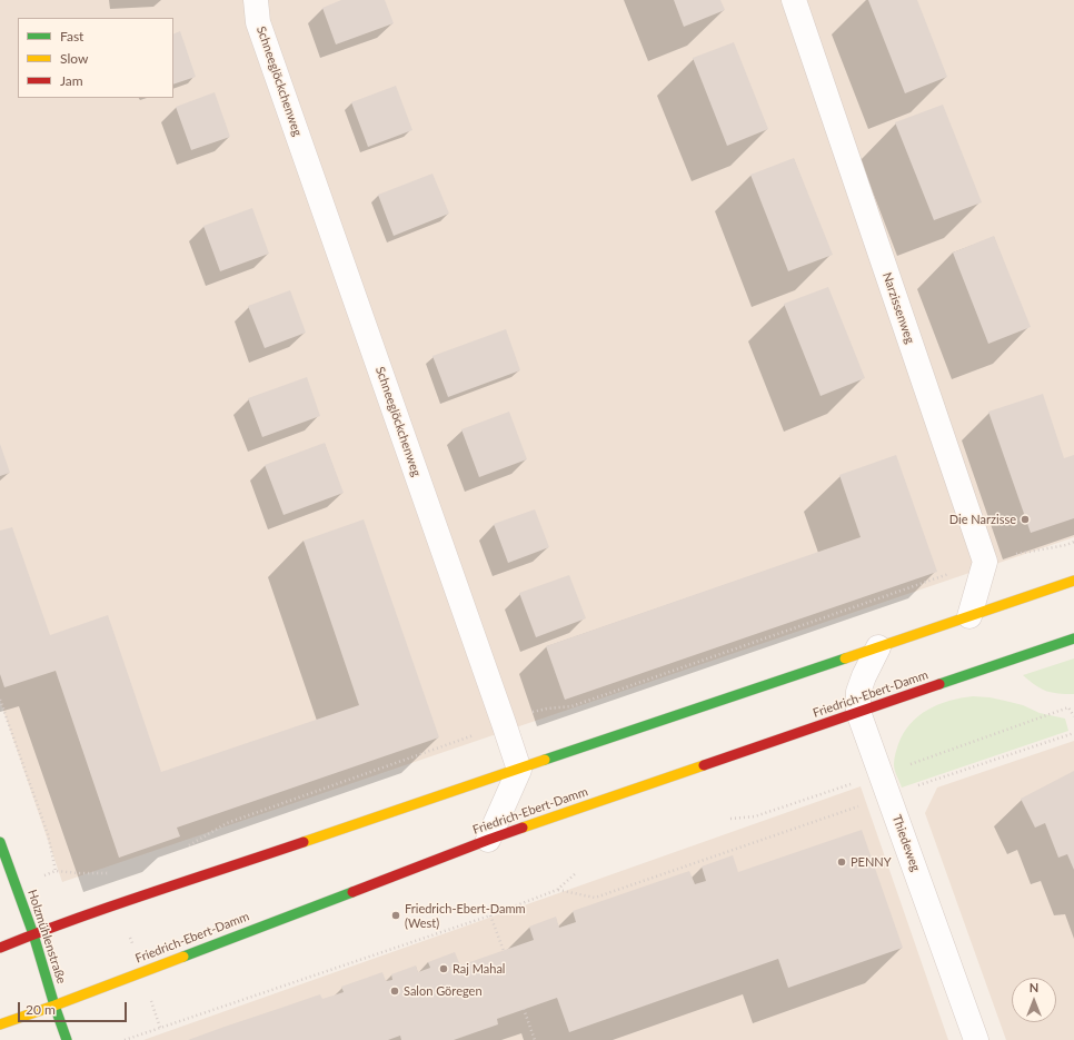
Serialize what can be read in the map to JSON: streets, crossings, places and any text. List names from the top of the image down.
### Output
{
  "streets": {
    "main road": ["Friedrich-Ebert-Damm", "Holzmühlenstraße"],
    "street": ["Schneeglöckchenweg", "Narzissenweg", "Thiedeweg"]
  },
  "crossings": [
    ["Friedrich-Ebert-Damm", "Thiedeweg"],
    ["Friedrich-Ebert-Damm", "Holzmühlenstraße"]
  ],
  "places": [
    "Die Narzisse",
    "PENNY",
    "Friedrich-Ebert-Damm (West)",
    "Raj Mahal",
    "Salon Göregen"
  ],
  "legend": ["Fast", "Slow", "Jam"],
  "scale_bar": "20 m",
  "north": "top"
}
